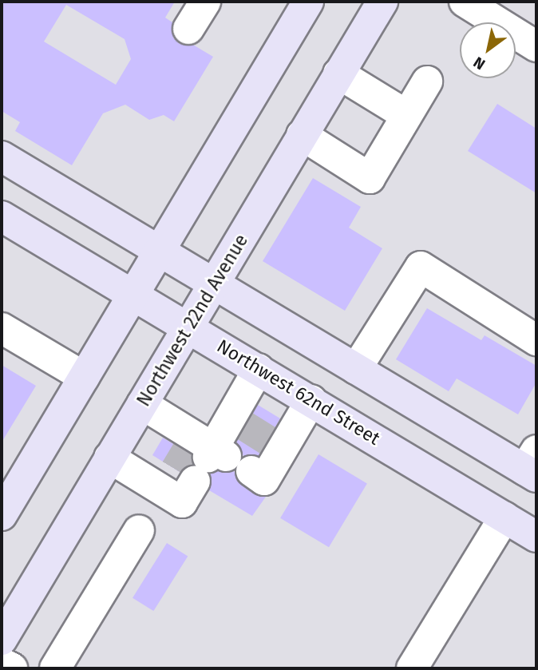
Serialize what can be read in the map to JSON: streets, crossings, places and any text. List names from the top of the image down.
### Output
{
  "streets": {
    "main road": ["Northwest 22nd Avenue", "Northwest 62nd Street"]
  },
  "crossings": [
    ["Northwest 22nd Avenue", "Northwest 62nd Street"]
  ],
  "north": "bottom left"
}
